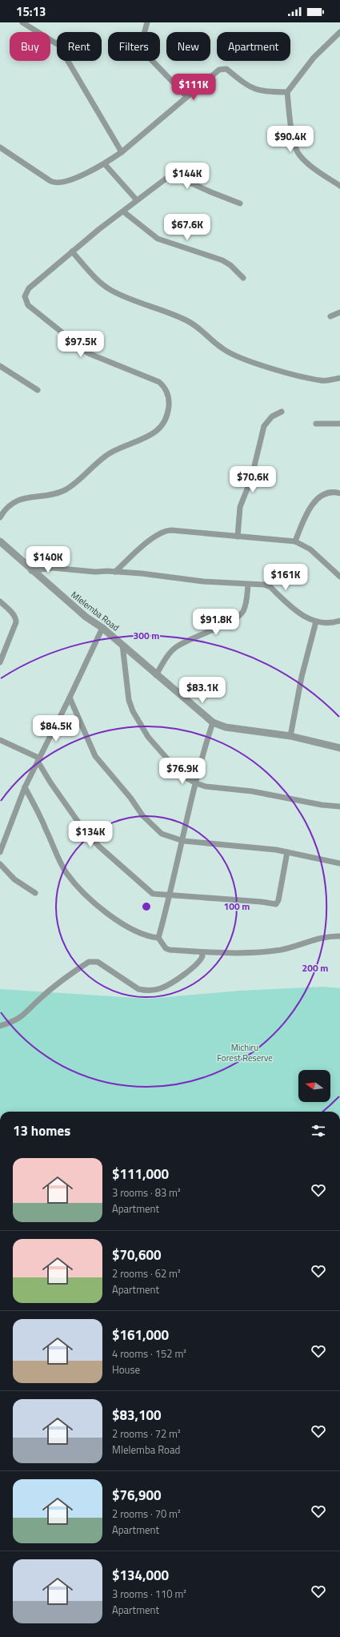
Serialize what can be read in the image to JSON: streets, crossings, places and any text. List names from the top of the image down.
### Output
{
  "streets": {
    "street": ["Mlelemba Road"]
  },
  "parks": ["Michiru Forest Reserve"],
  "north": "left",
  "page": {
    "status": "15:13",
    "chip": [
      "Buy",
      "Rent",
      "Filters",
      "New",
      "Apartment"
    ],
    "price": [
      "$111K",
      "$90.4K",
      "$144K",
      "$67.6K",
      "$97.5K",
      "$70.6K",
      "$140K",
      "$161K",
      "$91.8K",
      "$83.1K",
      "$84.5K",
      "$76.9K",
      "$134K"
    ],
    "heading": "13 homes",
    "list": [
      {
        "name": "$111,000",
        "note": "3 rooms · 83 m² · Apartment"
      },
      {
        "name": "$70,600",
        "note": "2 rooms · 62 m² · Apartment"
      },
      {
        "name": "$161,000",
        "note": "4 rooms · 152 m² · House"
      },
      {
        "name": "$83,100",
        "note": "2 rooms · 72 m² · Mlelemba Road"
      },
      {
        "name": "$76,900",
        "note": "2 rooms · 70 m² · Apartment"
      },
      {
        "name": "$134,000",
        "note": "3 rooms · 110 m² · Apartment"
      }
    ]
  },
  "rings": ["300 m", "100 m", "200 m"]
}
